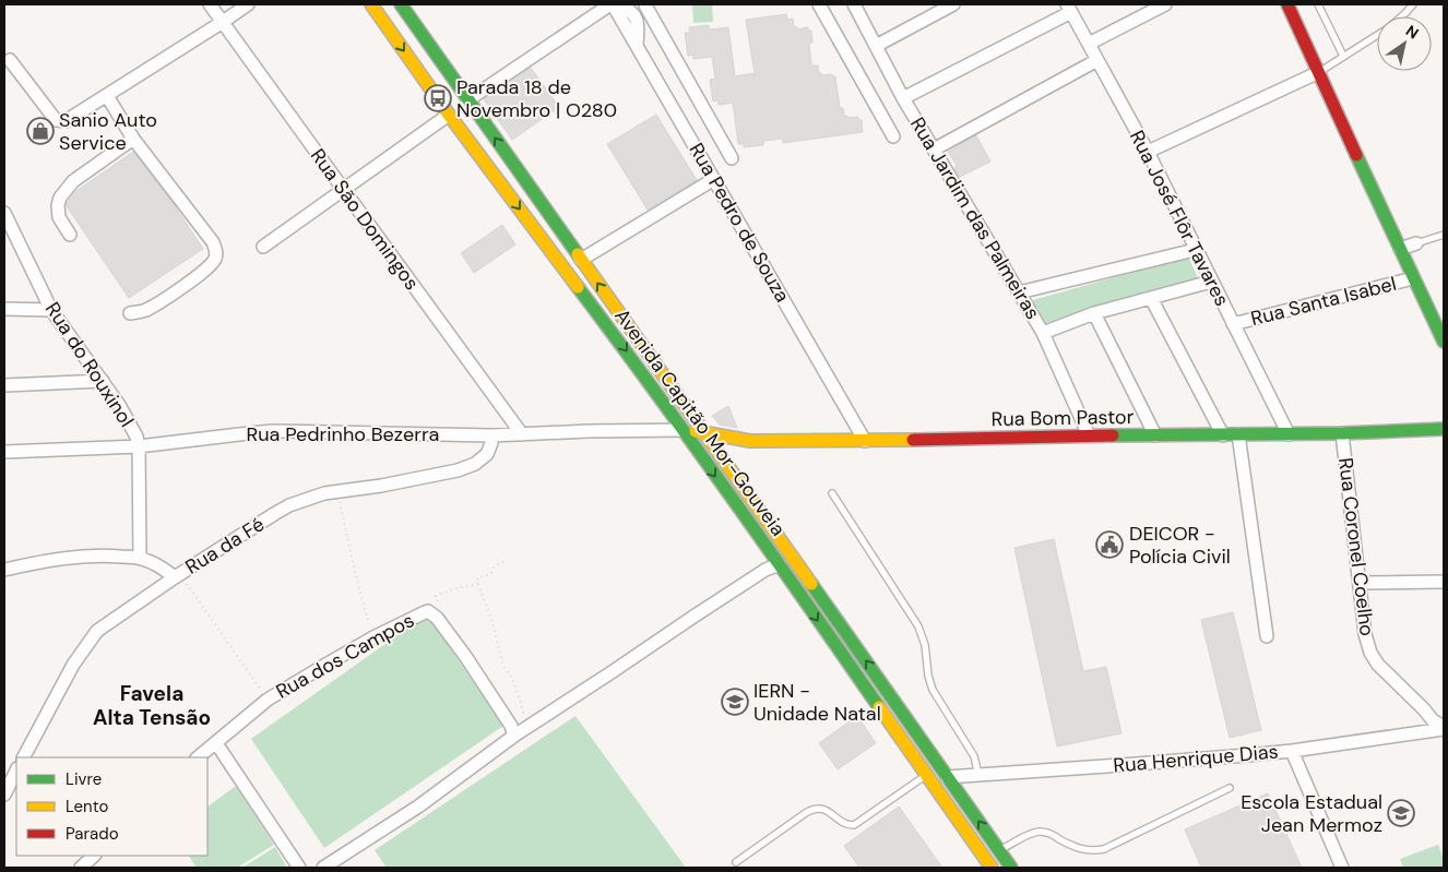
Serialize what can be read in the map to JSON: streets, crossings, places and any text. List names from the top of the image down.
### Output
{
  "streets": {
    "main road": ["Rua Bom Pastor", "Avenida Capitão Mor-Gouveia"],
    "street": [
      "Rua Jardim das Palmeiras",
      "Rua José Flôr Tavares",
      "Rua São Domingos",
      "Rua Pedro de Souza",
      "Rua Santa Isabel",
      "Rua do Rouxinol",
      "Rua Pedrinho Bezerra",
      "Rua da Fé",
      "Rua Coronel Coelho",
      "Rua dos Campos",
      "Rua Henrique Dias"
    ]
  },
  "crossings": [
    ["Rua Jardim das Palmeiras", "Rua Bom Pastor"],
    ["Rua José Flôr Tavares", "Rua Santa Isabel"],
    ["Rua José Flôr Tavares", "Rua Bom Pastor"],
    ["Rua São Domingos", "Rua Pedrinho Bezerra"],
    ["Rua Pedro de Souza", "Rua Bom Pastor"],
    ["Rua do Rouxinol", "Rua Pedrinho Bezerra"],
    ["Rua Bom Pastor", "Avenida Capitão Mor-Gouveia"],
    ["Rua Bom Pastor", "Rua Pedrinho Bezerra"],
    ["Rua Bom Pastor", "Rua Coronel Coelho"],
    ["Avenida Capitão Mor-Gouveia", "Rua Pedrinho Bezerra"],
    ["Avenida Capitão Mor-Gouveia", "Rua Henrique Dias"],
    ["Rua Pedrinho Bezerra", "Rua da Fé"],
    ["Rua Coronel Coelho", "Rua Henrique Dias"]
  ],
  "districts": ["Favela Alta Tensão"],
  "places": {
    "bus stop": ["Parada 18 de Novembro | O280"],
    "shop": ["Sanio Auto Service"],
    "public building": ["DEICOR - Polícia Civil"],
    "school or university": ["IERN - Unidade Natal", "Escola Estadual Jean Mermoz"]
  },
  "legend": ["Livre", "Lento", "Parado"],
  "north": "top right"
}
